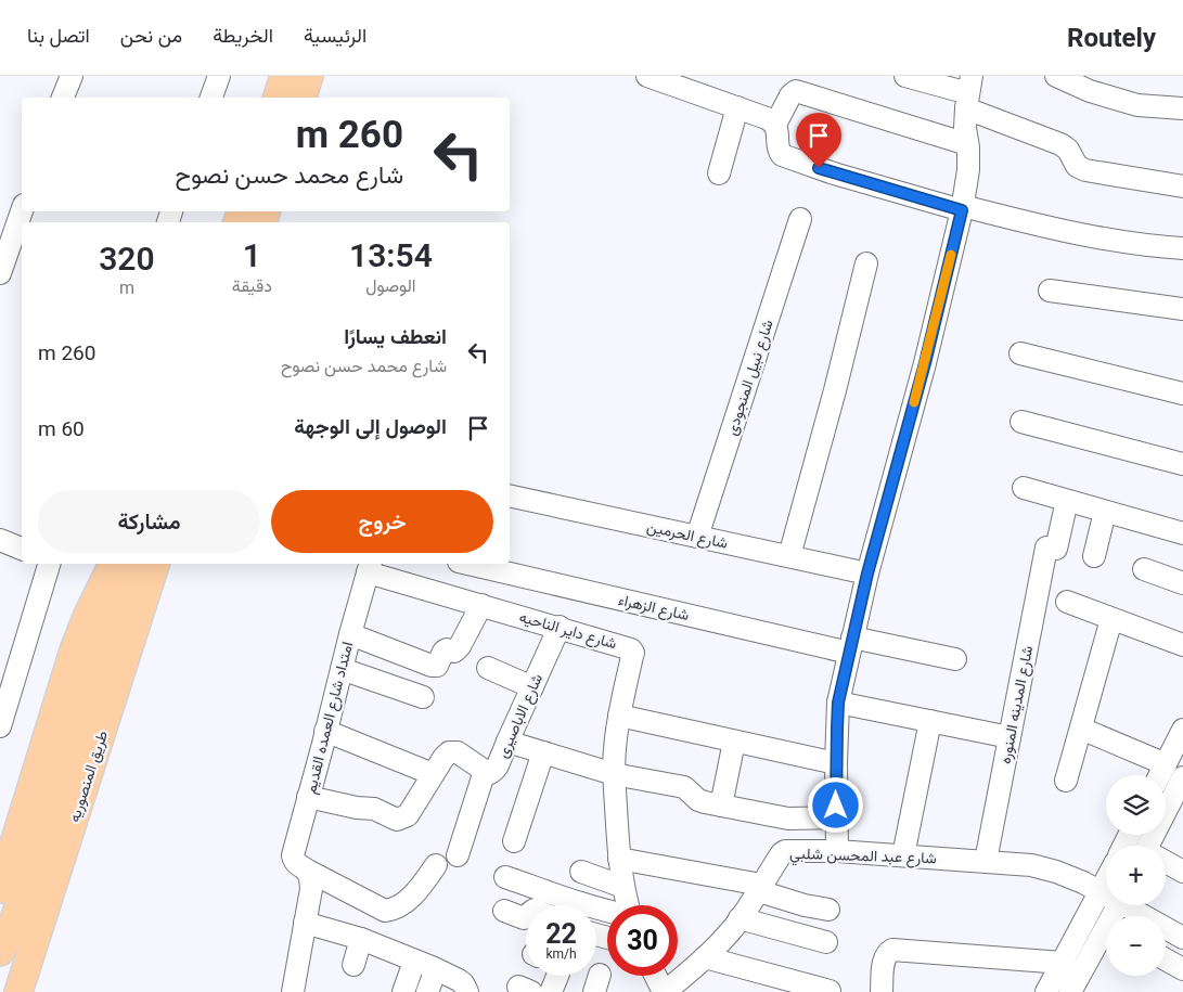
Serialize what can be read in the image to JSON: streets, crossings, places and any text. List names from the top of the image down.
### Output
{
  "streets": {
    "main road": ["طريق المنصوريه"],
    "street": [
      "شارع نبيل المنجودى",
      "شارع الحرمين",
      "شارع الزهراء",
      "شارع داير الناحيه",
      "شارع المدينه المنوره",
      "شارع الاباصيرى",
      "امتداد شارع العمده القديم",
      "شارع عبد المحسن شلبي"
    ]
  },
  "crossings": [
    ["شارع نبيل المنجودى", "شارع الحرمين"],
    ["شارع داير الناحيه", "شارع الاباصيرى"],
    ["شارع داير الناحيه", "امتداد شارع العمده القديم"],
    ["شارع المدينه المنوره", "شارع عبد المحسن شلبي"],
    ["شارع الاباصيرى", "امتداد شارع العمده القديم"]
  ],
  "page": {
    "header": "Routely",
    "nav": [
      "الرئيسية",
      "الخريطة",
      "من نحن",
      "اتصل بنا"
    ],
    "turn": ["260 m", "شارع محمد حسن نصوح"],
    "eta": [
      "13:54",
      "الوصول",
      "1",
      "دقيقة",
      "320",
      "m"
    ],
    "list": [
      {
        "name": "انعطف يسارًا",
        "note": "شارع محمد حسن نصوح",
        "value": "260 m"
      },
      {
        "name": "الوصول إلى الوجهة",
        "value": "60 m"
      }
    ],
    "buttons": ["خروج", "مشاركة"],
    "map_buttons": ["+", "−"],
    "speed": "22 km/h",
    "limit": "30"
  }
}
